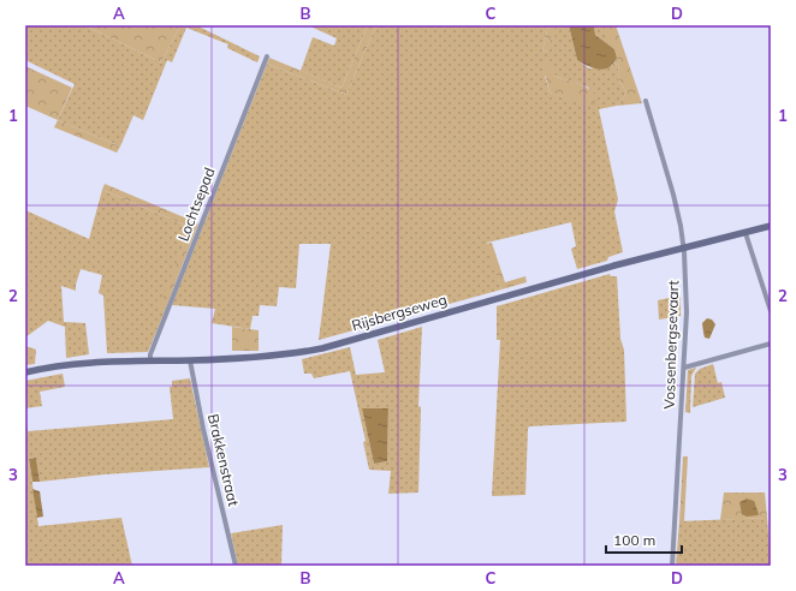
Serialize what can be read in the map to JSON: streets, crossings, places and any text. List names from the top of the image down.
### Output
{
  "streets": {
    "main road": ["Rijsbergseweg"],
    "street": ["Lochtsepad", "Vossenbergsevaart", "Brakkenstraat"]
  },
  "crossings": [
    ["Lochtsepad", "Rijsbergseweg"],
    ["Rijsbergseweg", "Vossenbergsevaart"],
    ["Rijsbergseweg", "Brakkenstraat"]
  ],
  "scale_bar": "100 m",
  "grid": {
    "columns": [
      "A",
      "B",
      "C",
      "D"
    ],
    "rows": ["1", "2", "3"]
  }
}
